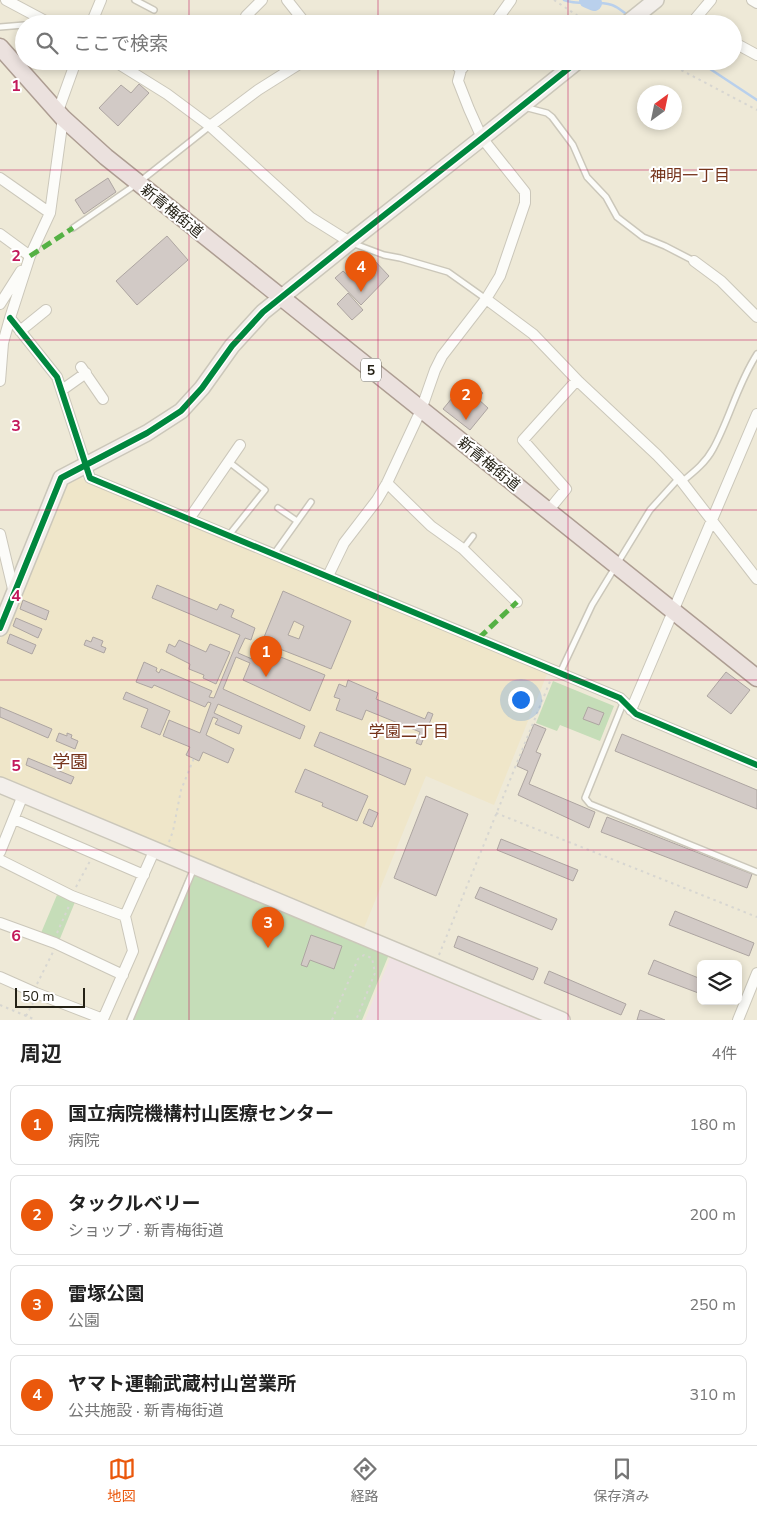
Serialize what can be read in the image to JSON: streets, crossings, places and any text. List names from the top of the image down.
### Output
{
  "streets": {
    "main road": ["新青梅街道", "5"]
  },
  "districts": ["神明一丁目", "学園二丁目", "学園"],
  "scale_bar": "50 m",
  "north": "top right",
  "page": {
    "search": "ここで検索",
    "pins": [
      "4",
      "2",
      "1",
      "3"
    ],
    "scale": "50 m",
    "heading": ["周辺", "4件"],
    "list": [
      {
        "mark": "1",
        "name": "国立病院機構村山医療センター",
        "note": "病院",
        "value": "180 m"
      },
      {
        "mark": "2",
        "name": "タックルベリー",
        "note": "ショップ · 新青梅街道",
        "value": "200 m"
      },
      {
        "mark": "3",
        "name": "雷塚公園",
        "note": "公園",
        "value": "250 m"
      },
      {
        "mark": "4",
        "name": "ヤマト運輸武蔵村山営業所",
        "note": "公共施設 · 新青梅街道",
        "value": "310 m"
      }
    ],
    "nav": ["地図", "経路", "保存済み"]
  },
  "grid": {
    "rows": [
      "1",
      "2",
      "3",
      "4",
      "5",
      "6"
    ]
  }
}
